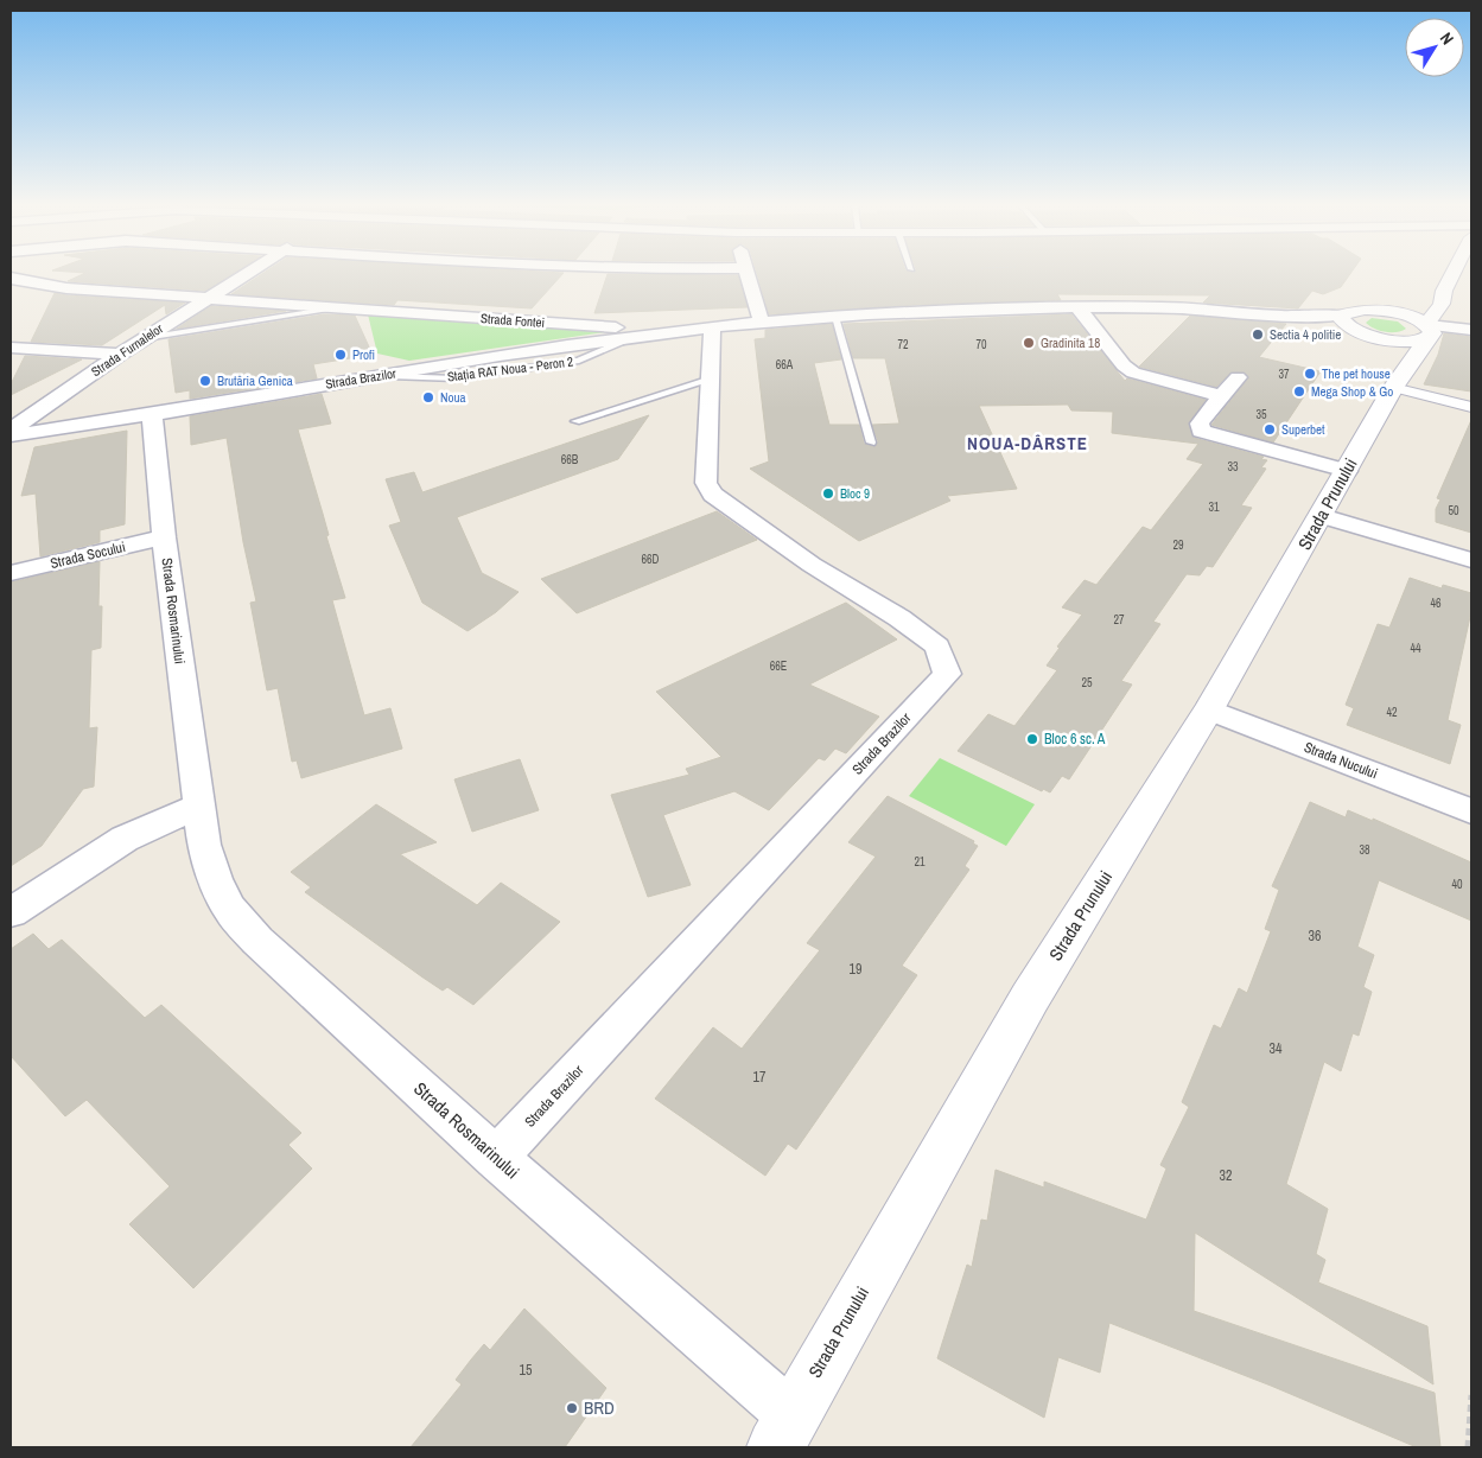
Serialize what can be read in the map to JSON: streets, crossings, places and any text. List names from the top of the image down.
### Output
{
  "streets": {
    "street": [
      "Strada Fontei",
      "Strada Furnalelor",
      "Strada Brazilor",
      "Strada Prunului",
      "Strada Socului",
      "Strada Rosmarinului",
      "Strada Nucului"
    ],
    "lane": ["Stația RAT Noua - Peron 2"]
  },
  "crossings": [
    ["Strada Fontei", "Strada Furnalelor"],
    ["Strada Fontei", "Strada Brazilor"],
    ["Strada Furnalelor", "Strada Brazilor"],
    ["Stația RAT Noua - Peron 2", "Strada Brazilor"],
    ["Strada Brazilor", "Strada Rosmarinului"],
    ["Strada Prunului", "Strada Rosmarinului"],
    ["Strada Prunului", "Strada Nucului"],
    ["Strada Socului", "Strada Rosmarinului"]
  ],
  "districts": ["NOUA-DÂRSTE"],
  "places": [
    "Sectia 4 politie",
    "Gradinita 18",
    "Profi",
    "The pet house",
    "Brutăria Genica",
    "Mega Shop & Go",
    "Noua",
    "Superbet",
    "Bloc 9",
    "Bloc 6 sc. A",
    "BRD"
  ],
  "house_numbers": [
    "72",
    "70",
    "66A",
    "37",
    "35",
    "66B",
    "33",
    "31",
    "50",
    "29",
    "66D",
    "46",
    "27",
    "44",
    "66E",
    "25",
    "42",
    "38",
    "21",
    "40",
    "36",
    "19",
    "34",
    "17",
    "32",
    "15"
  ],
  "north": "top right"
}
